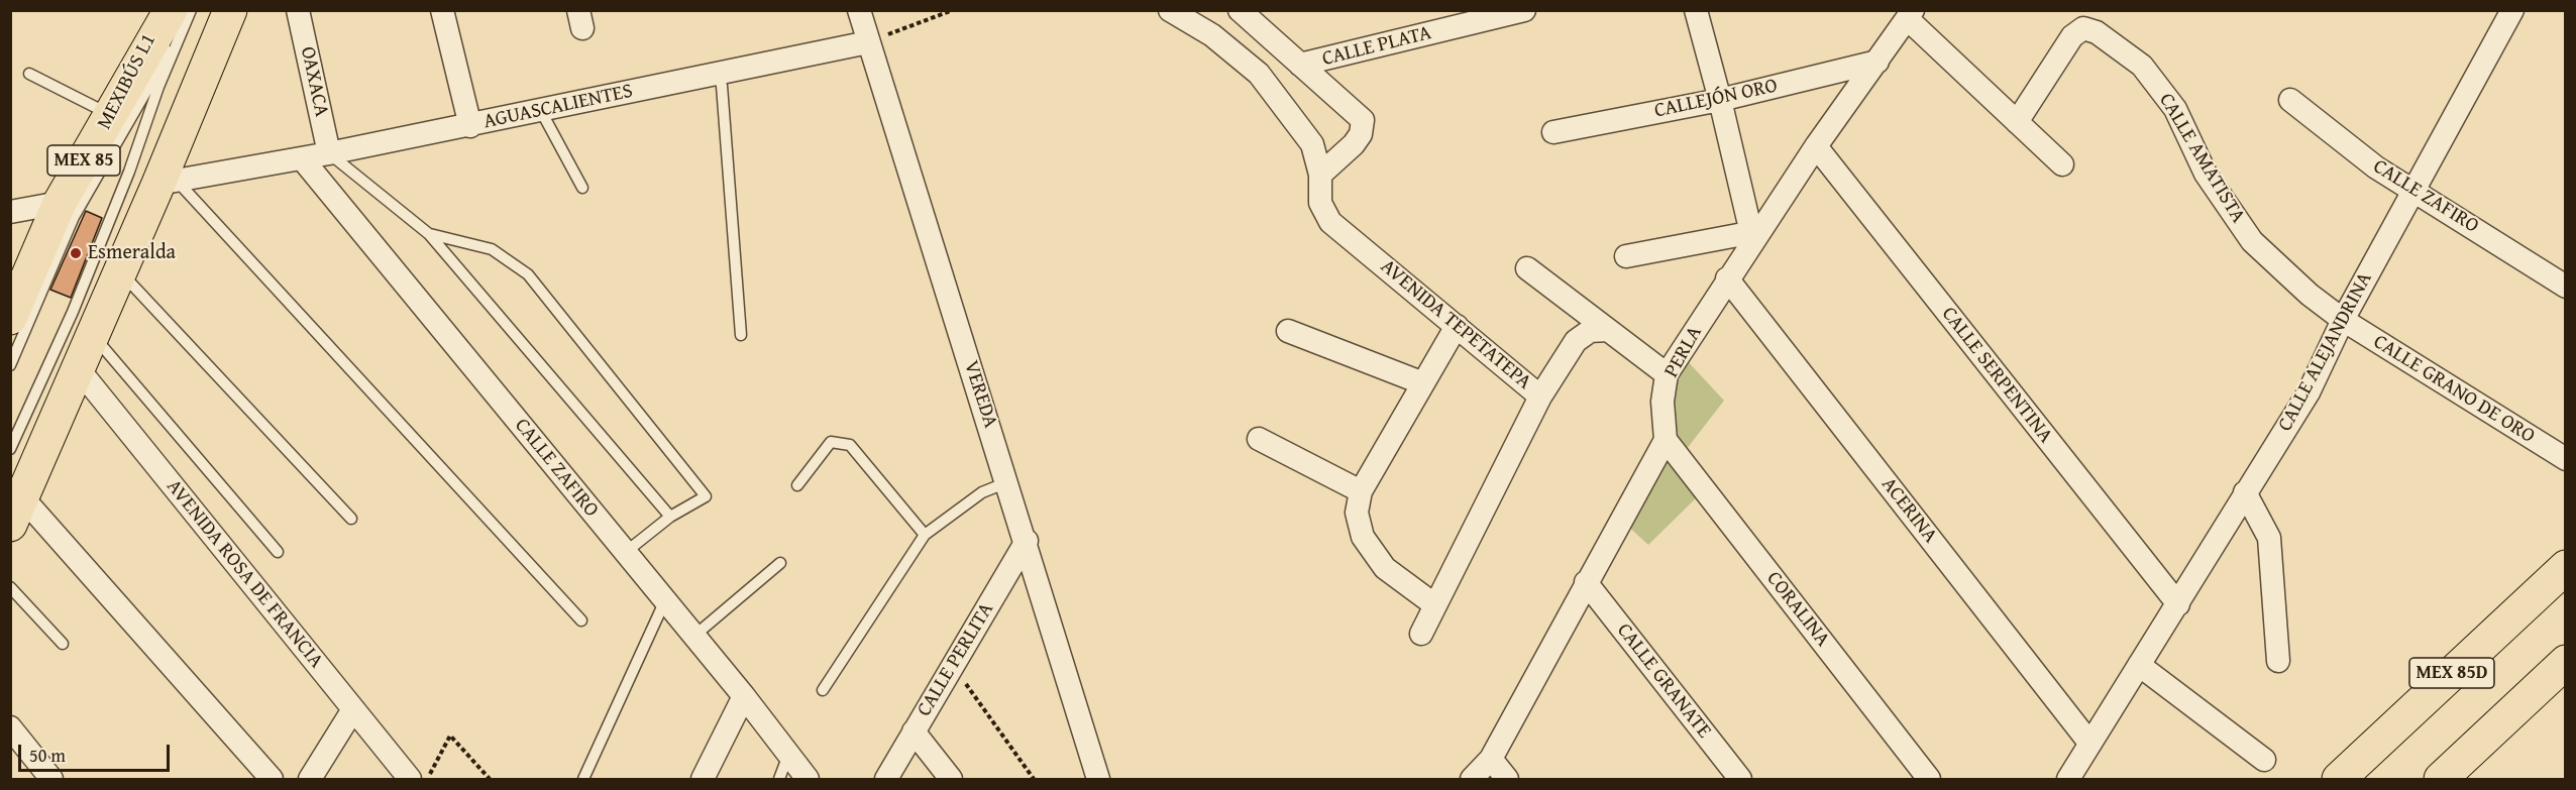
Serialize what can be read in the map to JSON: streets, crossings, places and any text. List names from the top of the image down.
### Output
{
  "streets": {
    "main road": ["MEX 85", "MEX 85D"],
    "street": [
      "CALLE PLATA",
      "OAXACA",
      "CALLEJÓN ORO",
      "AGUASCALIENTES",
      "CALLE AMATISTA",
      "CALLE ZAFIRO",
      "AVENIDA TEPETATEPA",
      "PERLA",
      "CALLE ALEJANDRINA",
      "CALLE SERPENTINA",
      "CALLE GRANO DE ORO",
      "VEREDA",
      "ACERINA",
      "AVENIDA ROSA DE FRANCIA",
      "CORALINA",
      "CALLE PERLITA",
      "CALLE GRANATE"
    ],
    "lane": ["MEXIBÚS L1"]
  },
  "crossings": [
    ["OAXACA", "AGUASCALIENTES"],
    ["CALLEJÓN ORO", "PERLA"],
    ["AGUASCALIENTES", "CALLE ZAFIRO"],
    ["AGUASCALIENTES", "VEREDA"],
    ["CALLE AMATISTA", "CALLE ALEJANDRINA"],
    ["CALLE AMATISTA", "CALLE GRANO DE ORO"],
    ["CALLE ZAFIRO", "CALLE ALEJANDRINA"],
    ["PERLA", "CALLE SERPENTINA"],
    ["PERLA", "ACERINA"],
    ["PERLA", "CORALINA"],
    ["CALLE ALEJANDRINA", "CALLE SERPENTINA"],
    ["CALLE ALEJANDRINA", "CALLE GRANO DE ORO"],
    ["CALLE ALEJANDRINA", "ACERINA"],
    ["VEREDA", "CALLE PERLITA"]
  ],
  "places": ["Esmeralda"],
  "scale_bar": "50 m"
}
